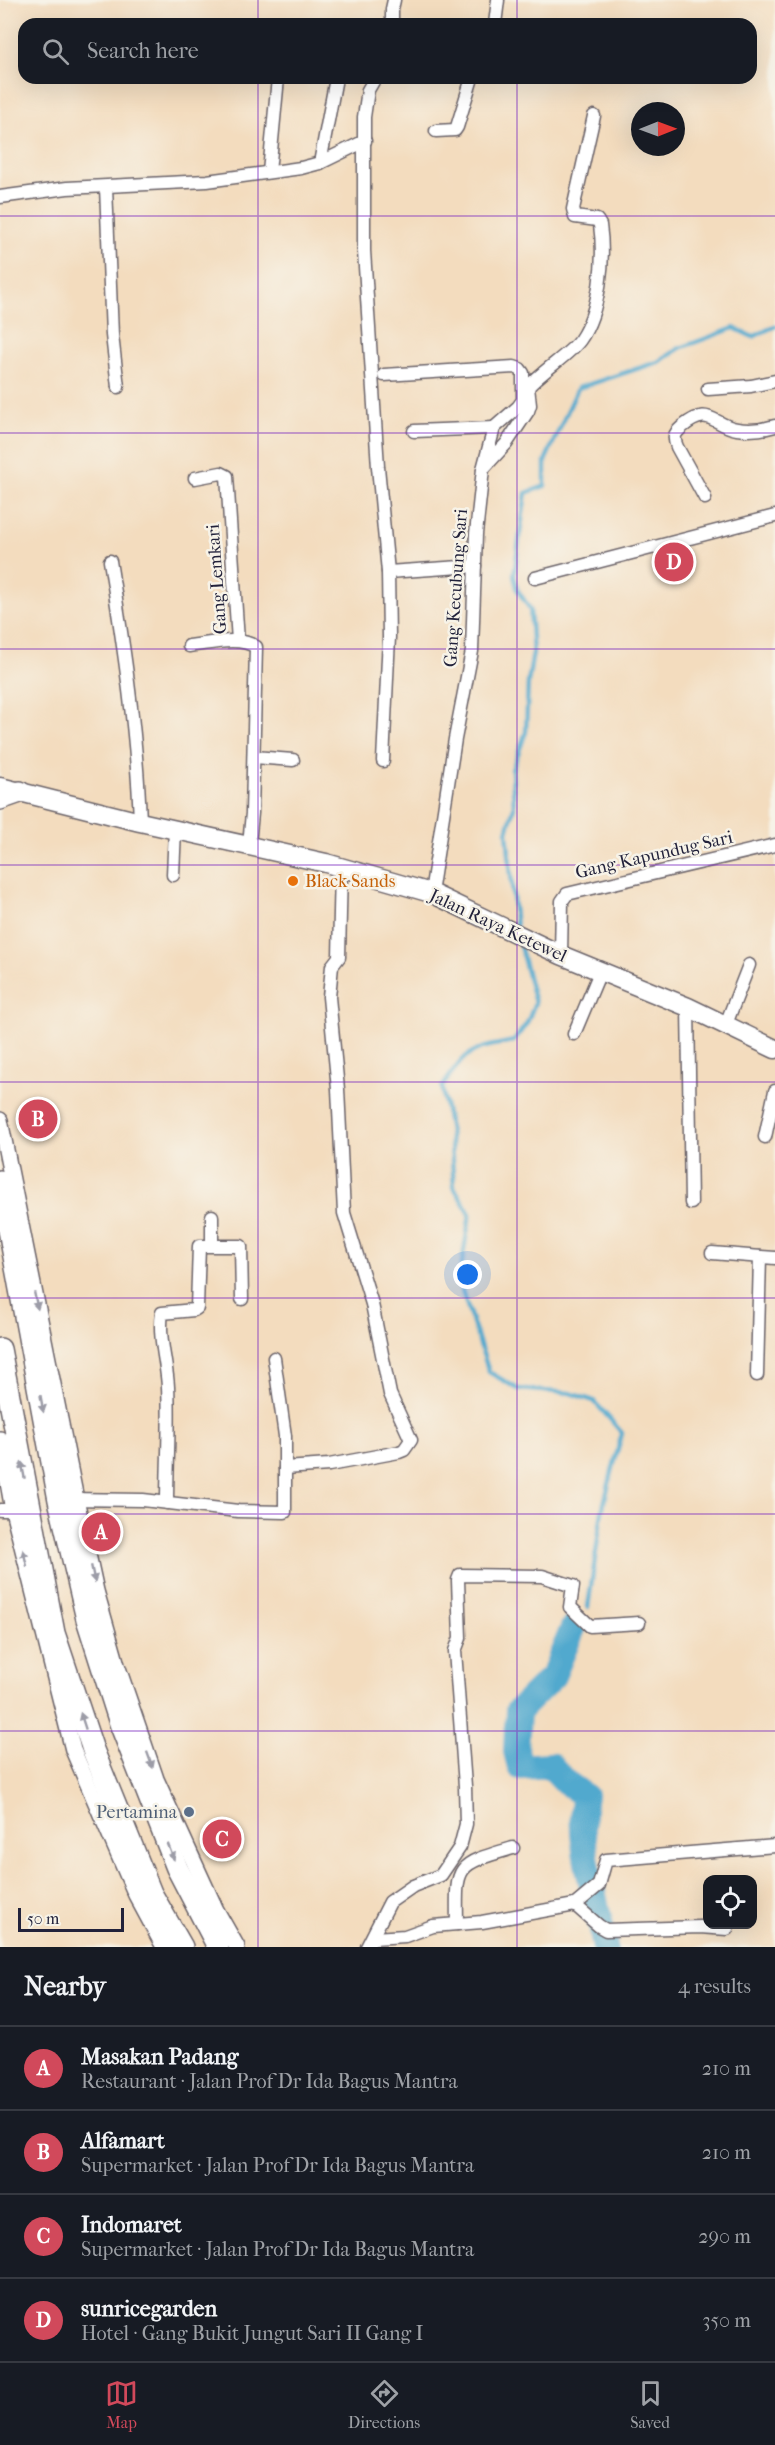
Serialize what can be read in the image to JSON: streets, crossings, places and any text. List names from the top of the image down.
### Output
{
  "streets": {
    "main road": ["Jalan Raya Ketewel"],
    "street": ["Gang Lemkari", "Gang Kecubung Sari", "Gang Kapundug Sari"]
  },
  "crossings": [
    ["Gang Lemkari", "Jalan Raya Ketewel"],
    ["Gang Kecubung Sari", "Jalan Raya Ketewel"],
    ["Gang Kapundug Sari", "Jalan Raya Ketewel"]
  ],
  "places": ["Black Sands", "Pertamina"],
  "scale_bar": "50 m",
  "north": "right",
  "page": {
    "search": "Search here",
    "pins": [
      "D",
      "B",
      "A",
      "C"
    ],
    "scale": "50 m",
    "heading": ["Nearby", "4 results"],
    "list": [
      {
        "mark": "A",
        "name": "Masakan Padang",
        "note": "Restaurant · Jalan Prof Dr Ida Bagus Mantra",
        "value": "210 m"
      },
      {
        "mark": "B",
        "name": "Alfamart",
        "note": "Supermarket · Jalan Prof Dr Ida Bagus Mantra",
        "value": "210 m"
      },
      {
        "mark": "C",
        "name": "Indomaret",
        "note": "Supermarket · Jalan Prof Dr Ida Bagus Mantra",
        "value": "290 m"
      },
      {
        "mark": "D",
        "name": "sunricegarden",
        "note": "Hotel · Gang Bukit Jungut Sari II Gang I",
        "value": "350 m"
      }
    ],
    "nav": ["Map", "Directions", "Saved"]
  }
}
